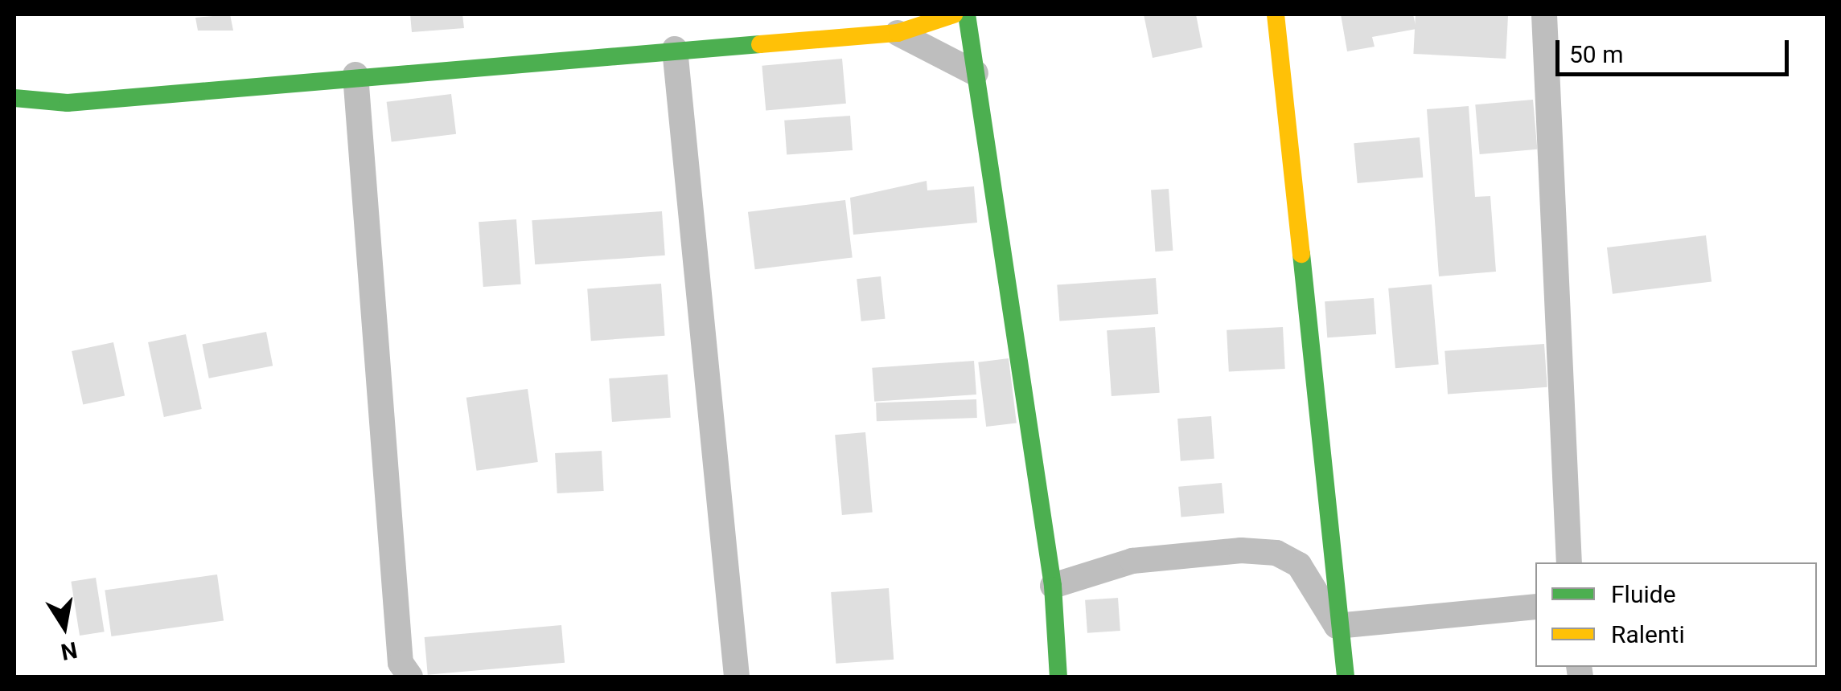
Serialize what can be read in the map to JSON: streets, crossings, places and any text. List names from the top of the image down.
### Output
{
  "legend": ["Fluide", "Ralenti"],
  "scale_bar": "50 m",
  "north": "bottom"
}
